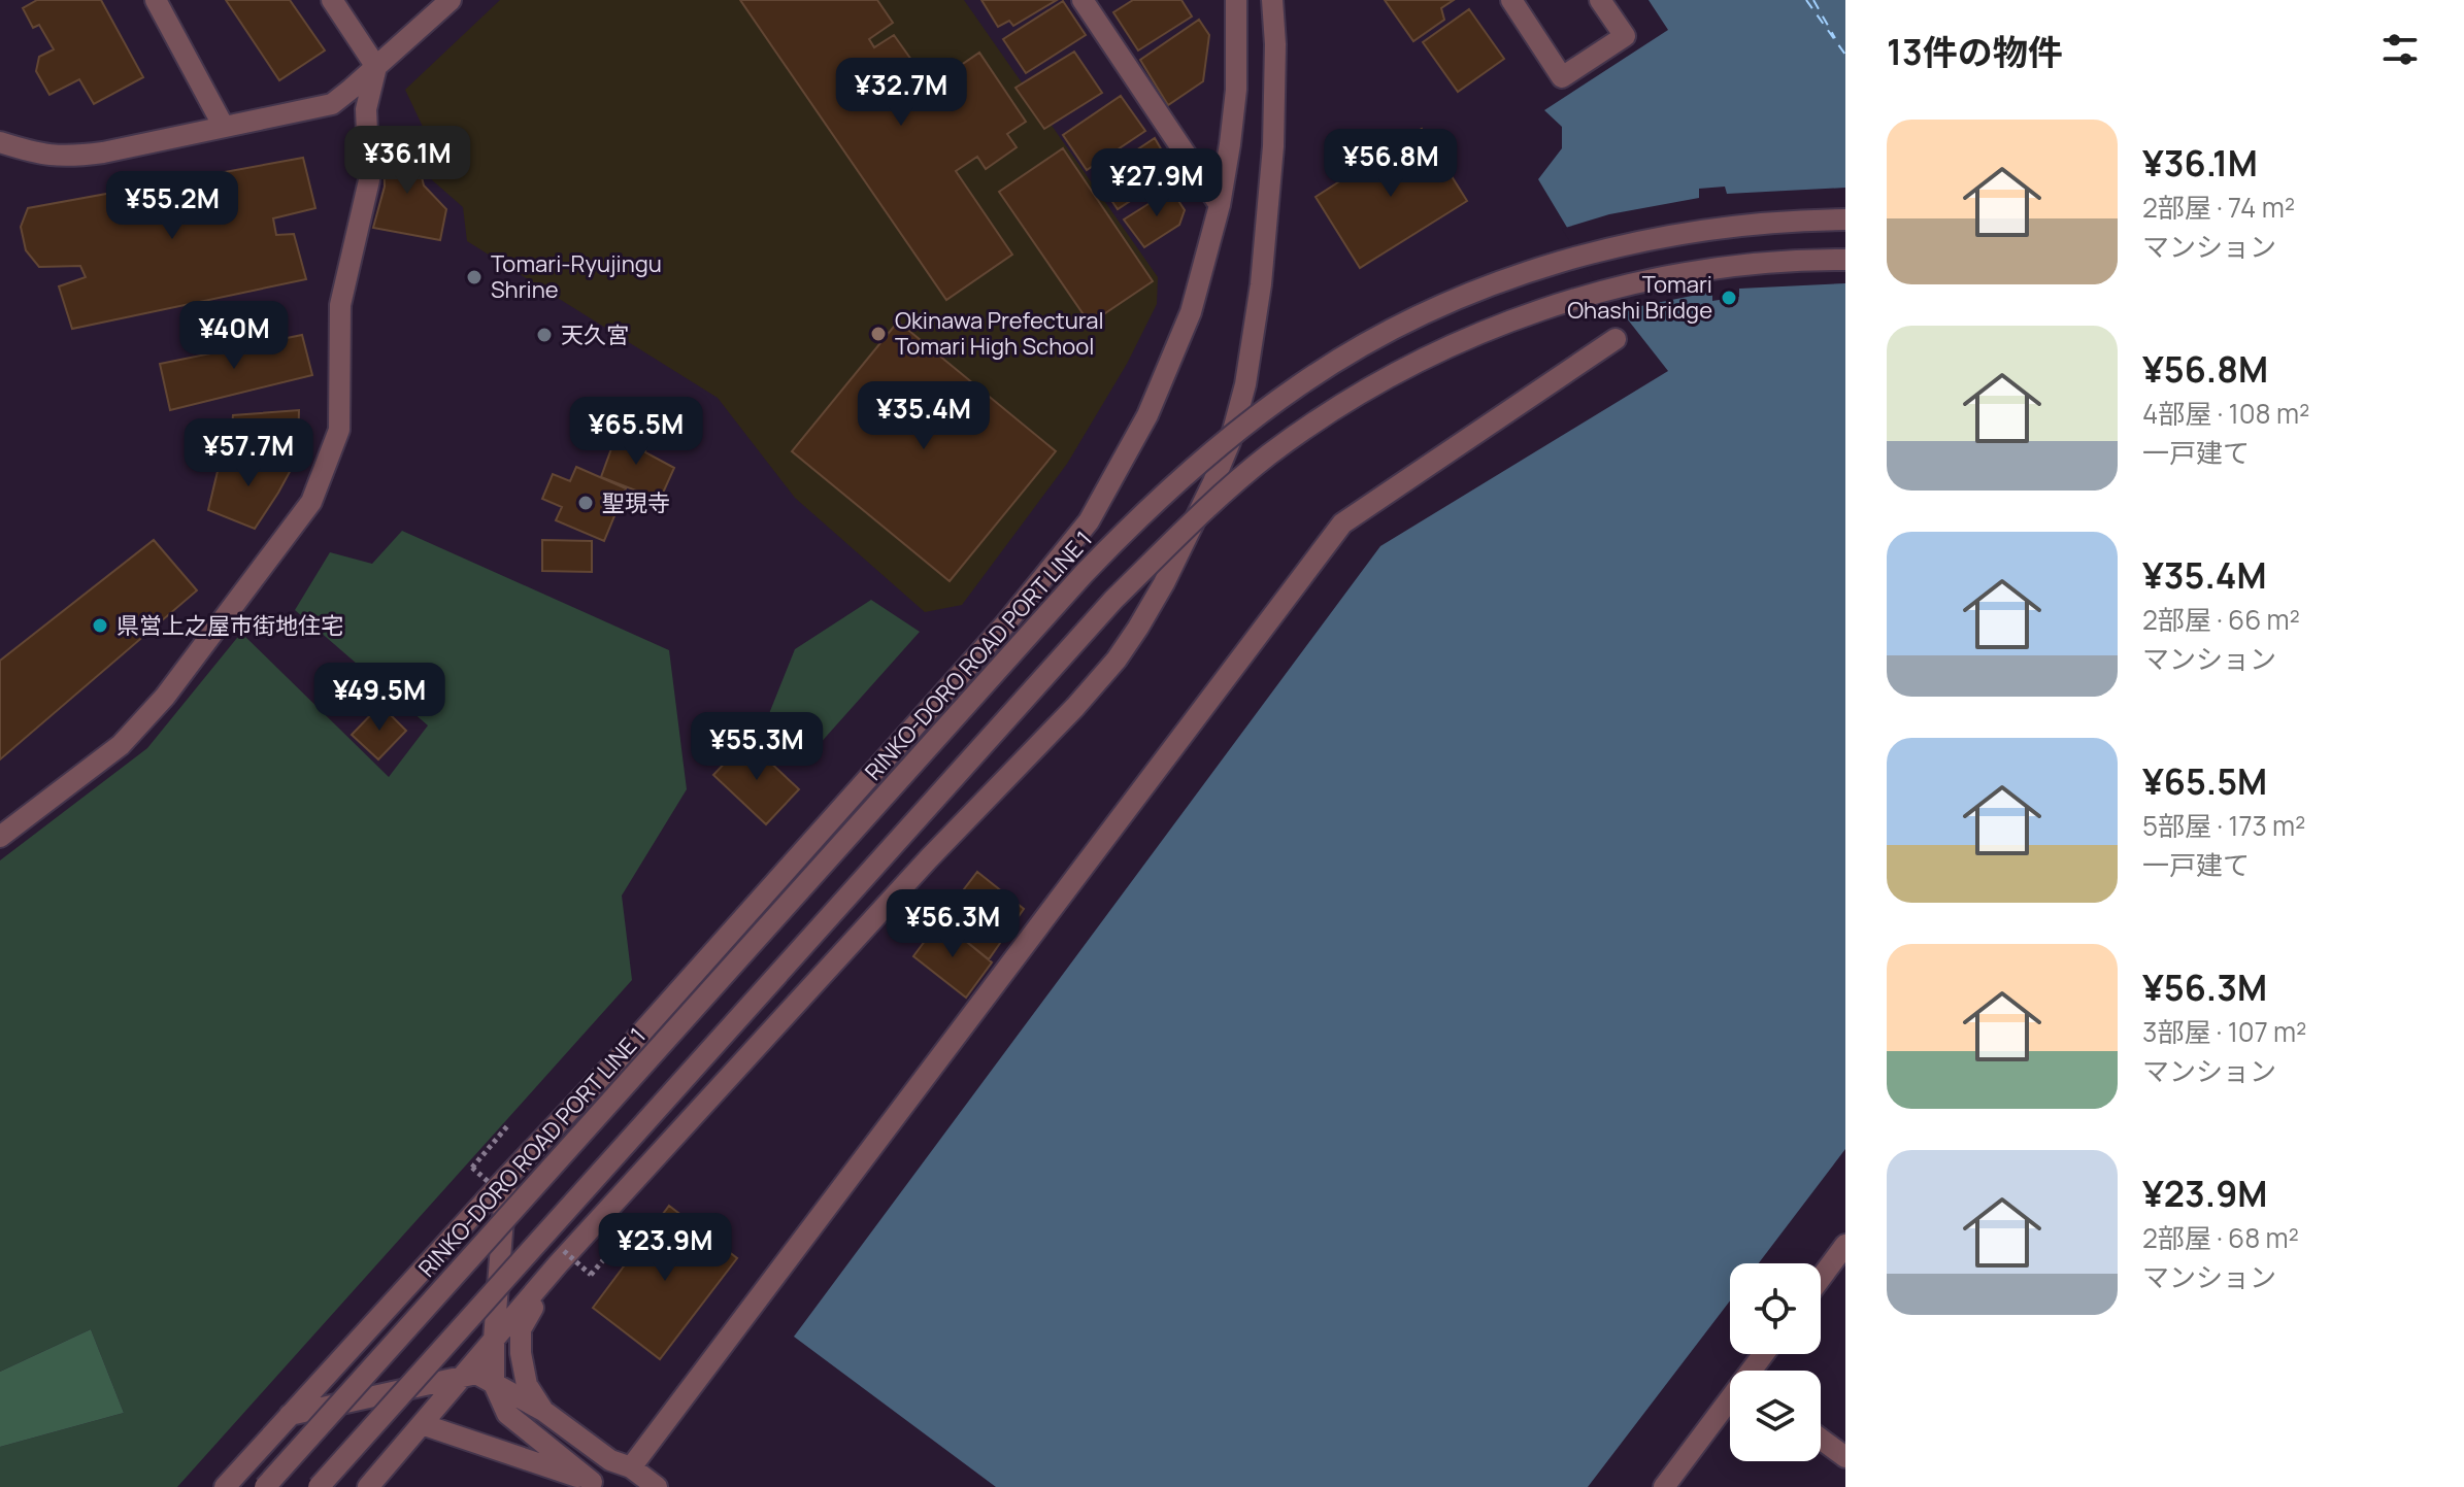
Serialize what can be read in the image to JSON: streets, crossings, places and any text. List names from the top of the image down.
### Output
{
  "streets": {
    "street": ["RINKO-DORO ROAD PORT LINE 1"]
  },
  "places": [
    "Tomari-Ryujingu Shrine",
    "Tomari Ohashi Bridge",
    "Okinawa Prefectural Tomari High School",
    "天久宮",
    "聖現寺",
    "県営上之屋市街地住宅"
  ],
  "page": {
    "heading": "13件の物件",
    "price": [
      "¥32.7M",
      "¥36.1M",
      "¥56.8M",
      "¥27.9M",
      "¥55.2M",
      "¥40M",
      "¥35.4M",
      "¥65.5M",
      "¥57.7M",
      "¥49.5M",
      "¥55.3M",
      "¥56.3M",
      "¥23.9M"
    ],
    "list": [
      {
        "name": "¥36.1M",
        "note": "2部屋 · 74 m² · マンション"
      },
      {
        "name": "¥56.8M",
        "note": "4部屋 · 108 m² · 一戸建て"
      },
      {
        "name": "¥35.4M",
        "note": "2部屋 · 66 m² · マンション"
      },
      {
        "name": "¥65.5M",
        "note": "5部屋 · 173 m² · 一戸建て"
      },
      {
        "name": "¥56.3M",
        "note": "3部屋 · 107 m² · マンション"
      },
      {
        "name": "¥23.9M",
        "note": "2部屋 · 68 m² · マンション"
      }
    ]
  }
}
